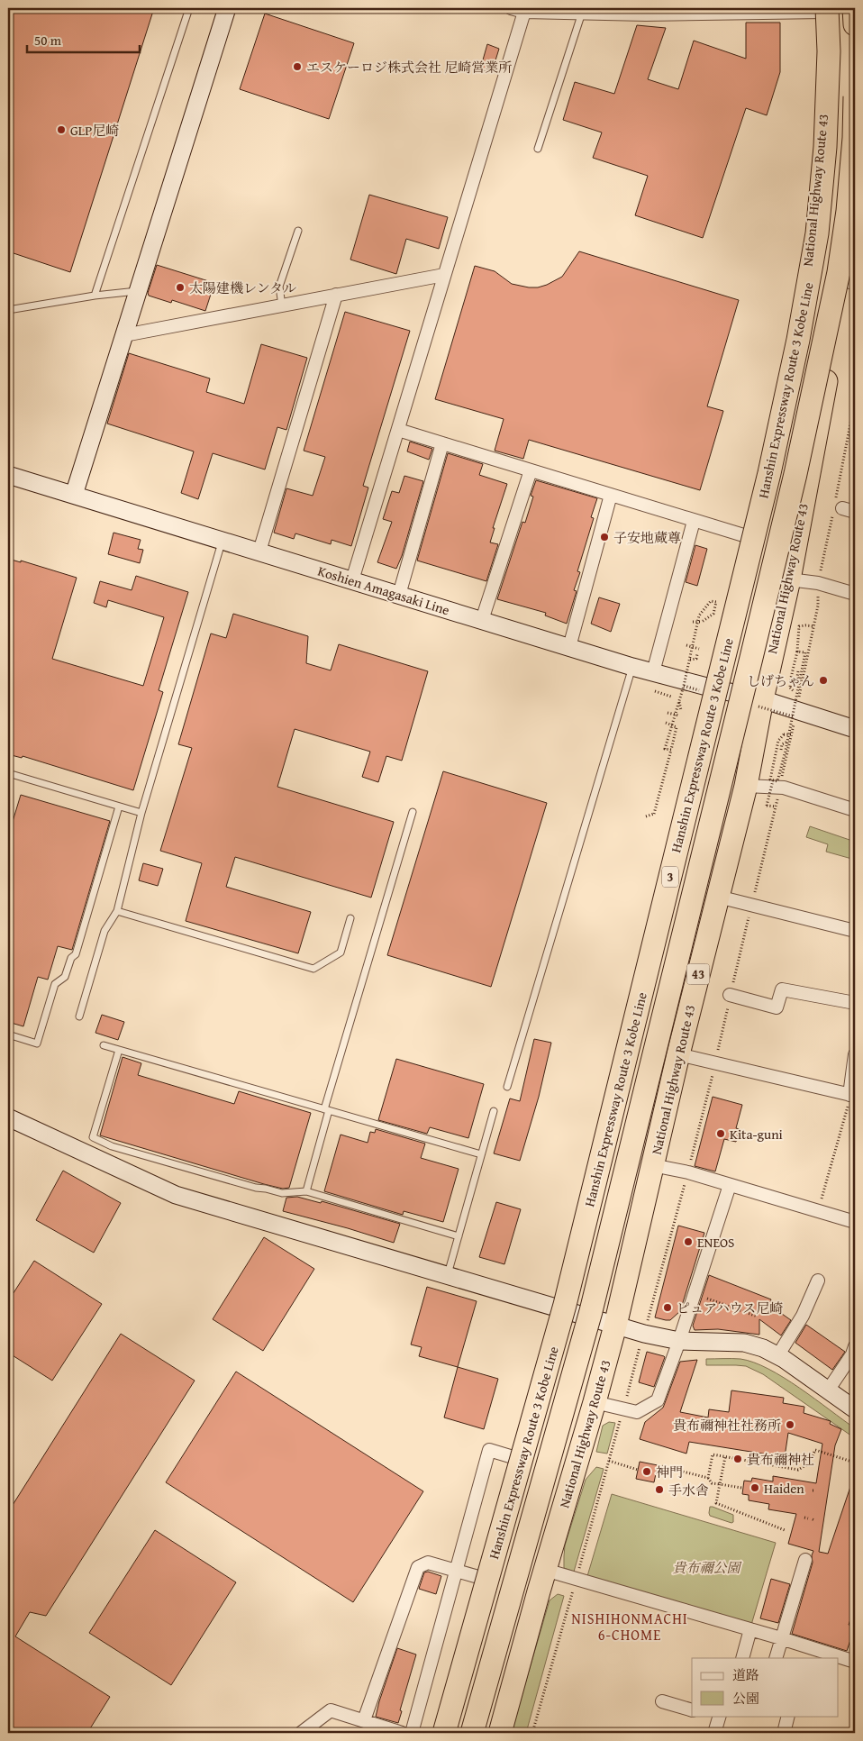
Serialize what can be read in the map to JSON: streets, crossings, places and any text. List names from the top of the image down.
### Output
{
  "streets": {
    "highway": [
      "National Highway Route 43",
      "Hanshin Expressway Route 3 Kobe Line",
      "3",
      "43"
    ],
    "street": ["Koshien Amagasaki Line"]
  },
  "crossings": [
    ["National Highway Route 43", "Hanshin Expressway Route 3 Kobe Line"],
    ["National Highway Route 43", "Koshien Amagasaki Line"]
  ],
  "districts": ["NISHIHONMACHI 6-CHOME"],
  "parks": ["貴布禰公園"],
  "places": [
    "エスケーロジ株式会社 尼崎営業所",
    "GLP尼崎",
    "太陽建機レンタル",
    "子安地蔵尊",
    "しげちゃん",
    "Kita-guni",
    "ENEOS",
    "ピュアハウス尼崎",
    "貴布禰神社社務所",
    "貴布禰神社",
    "神門",
    "Haiden",
    "手水舎"
  ],
  "legend": ["道路", "公園"],
  "scale_bar": "50 m"
}
